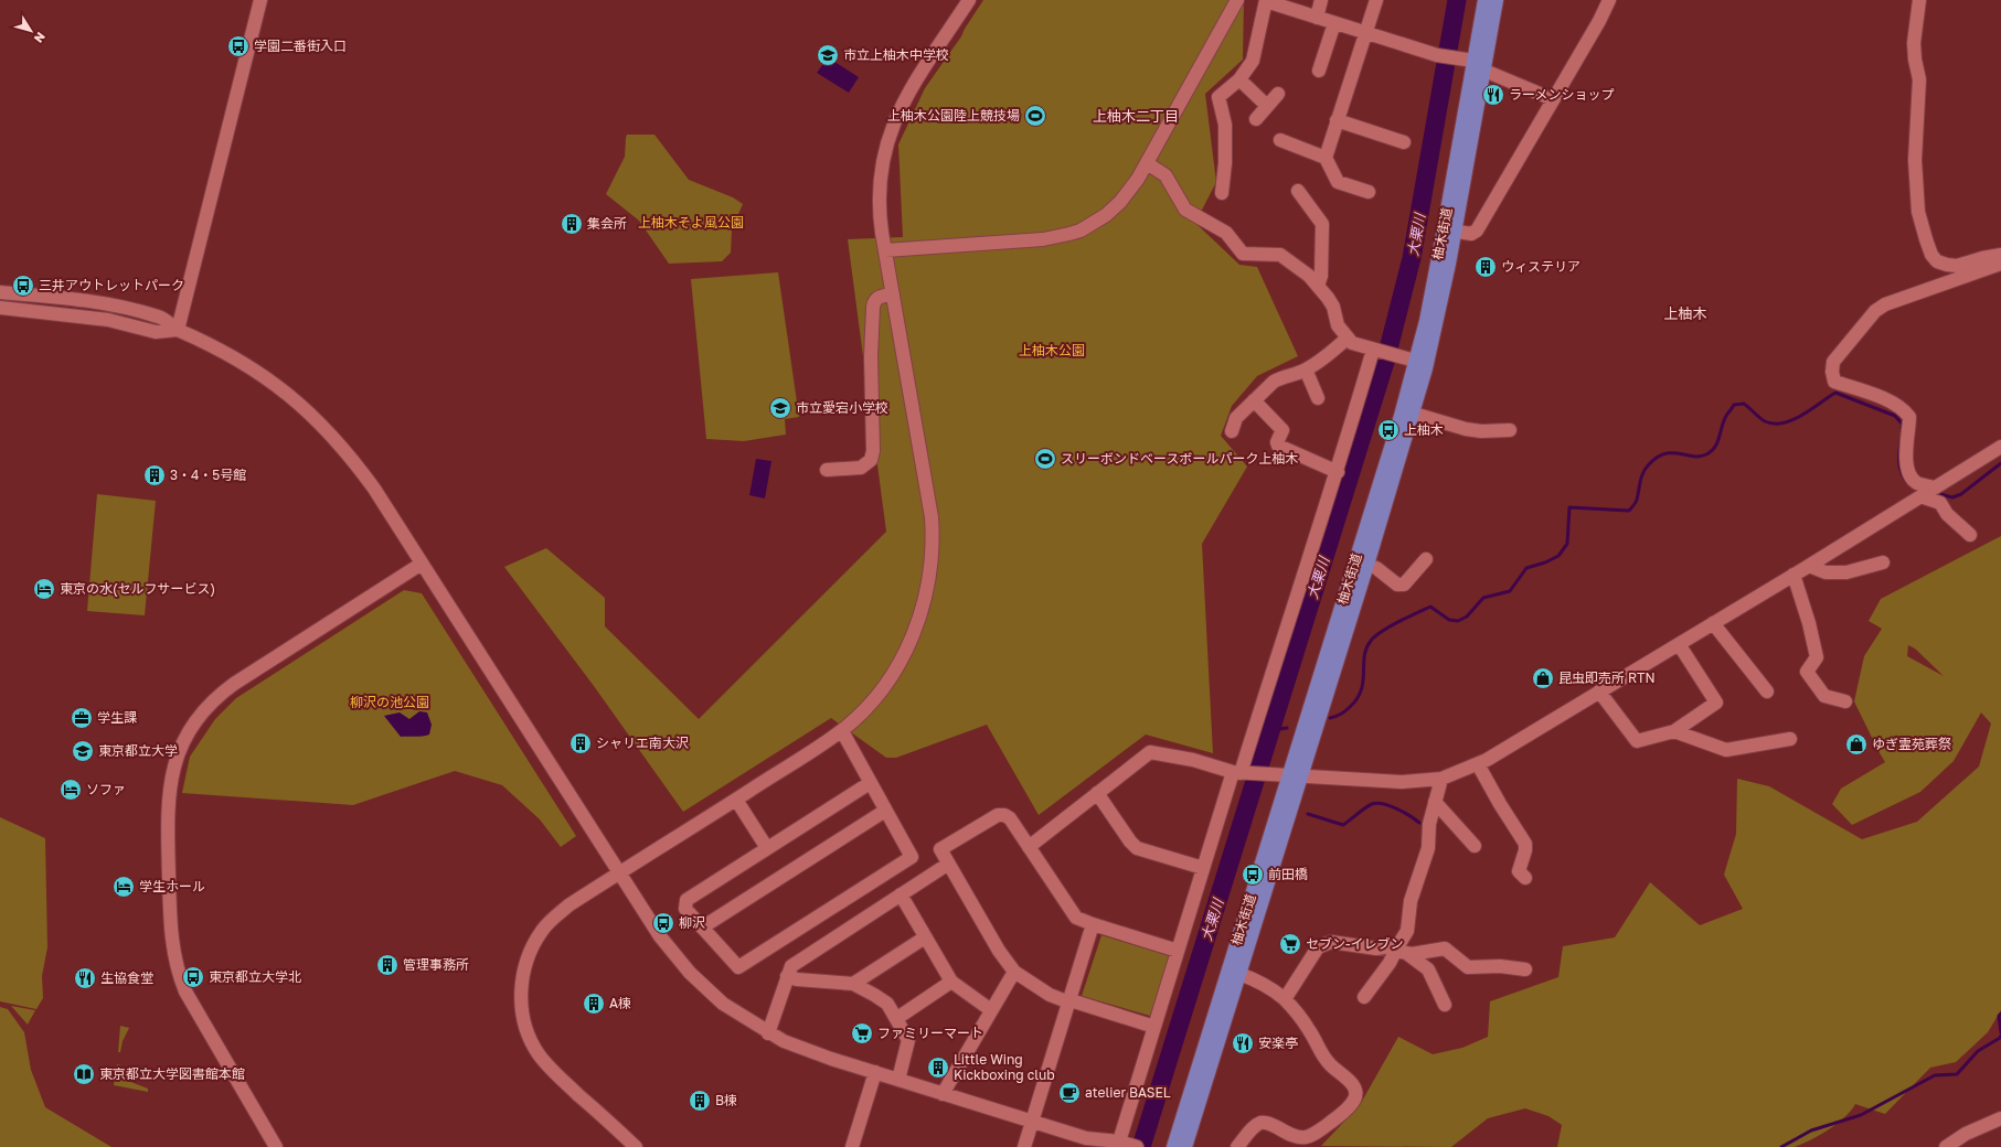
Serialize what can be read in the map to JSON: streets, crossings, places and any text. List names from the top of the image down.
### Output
{
  "streets": {
    "main road": ["柚木街道"]
  },
  "districts": ["上柚木二丁目", "上柚木"],
  "water": ["大栗川"],
  "parks": ["上柚木そよ風公園", "上柚木公園", "柳沢の池公園"],
  "places": {
    "bus stop": [
      "学園二番街入口",
      "三井アウトレットパーク",
      "上柚木",
      "前田橋",
      "柳沢",
      "東京都立大学北"
    ],
    "school or university": ["市立上柚木中学校", "市立愛宕小学校", "東京都立大学"],
    "restaurant": ["ラーメンショップ", "生協食堂", "安楽亭"],
    "sports": ["上柚木公園陸上競技場", "スリーボンドベースボールパーク上柚木"],
    "building": [
      "集会所",
      "ウィステリア",
      "3・4・5号館",
      "シャリエ南大沢",
      "管理事務所",
      "A棟",
      "Little Wing Kickboxing club",
      "B棟"
    ],
    "hotel": ["東京の水(セルフサービス)", "ソファ", "学生ホール"],
    "shop": ["昆虫即売所 RTN", "ゆぎ霊苑葬祭"],
    "office": ["学生課"],
    "supermarket": ["セブン-イレブン", "ファミリーマート"],
    "library": ["東京都立大学図書館本館"],
    "cafe": ["atelier BASEL"]
  },
  "north": "bottom right"
}
